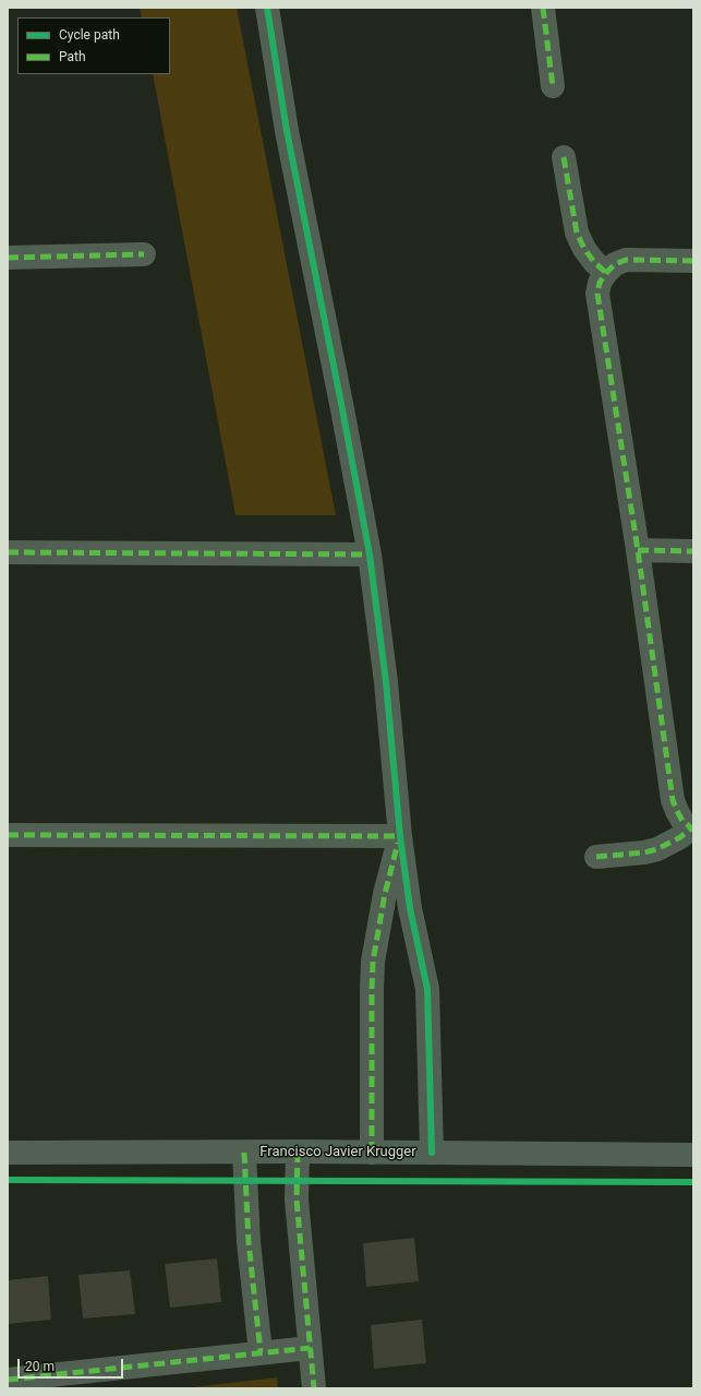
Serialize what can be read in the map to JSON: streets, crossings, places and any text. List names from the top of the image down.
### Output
{
  "streets": {
    "main road": ["Francisco Javier Krugger"]
  },
  "legend": ["Cycle path", "Path"],
  "scale_bar": "20 m"
}
